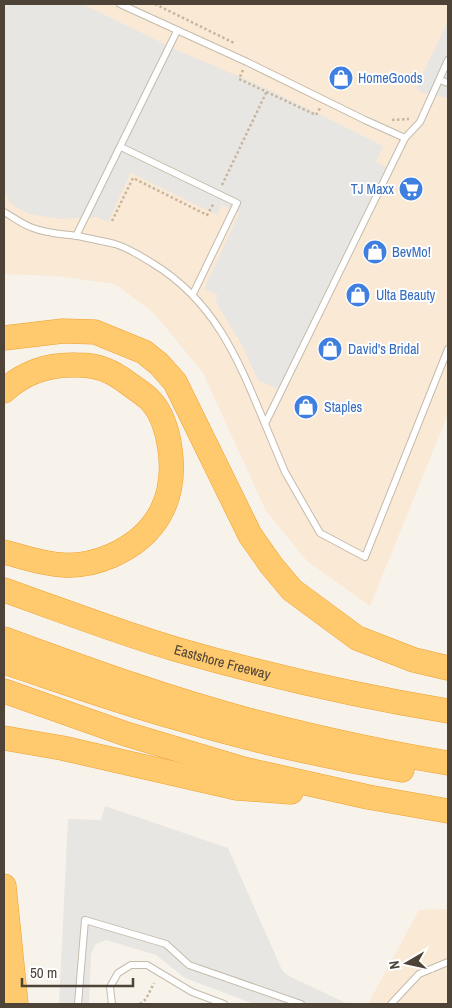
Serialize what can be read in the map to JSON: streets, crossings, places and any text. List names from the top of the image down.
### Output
{
  "streets": {
    "highway": ["Eastshore Freeway"]
  },
  "places": {
    "shop": [
      "HomeGoods",
      "BevMo!",
      "Ulta Beauty",
      "David's Bridal",
      "Staples"
    ],
    "supermarket": ["TJ Maxx"]
  },
  "scale_bar": "50 m",
  "north": "left"
}
